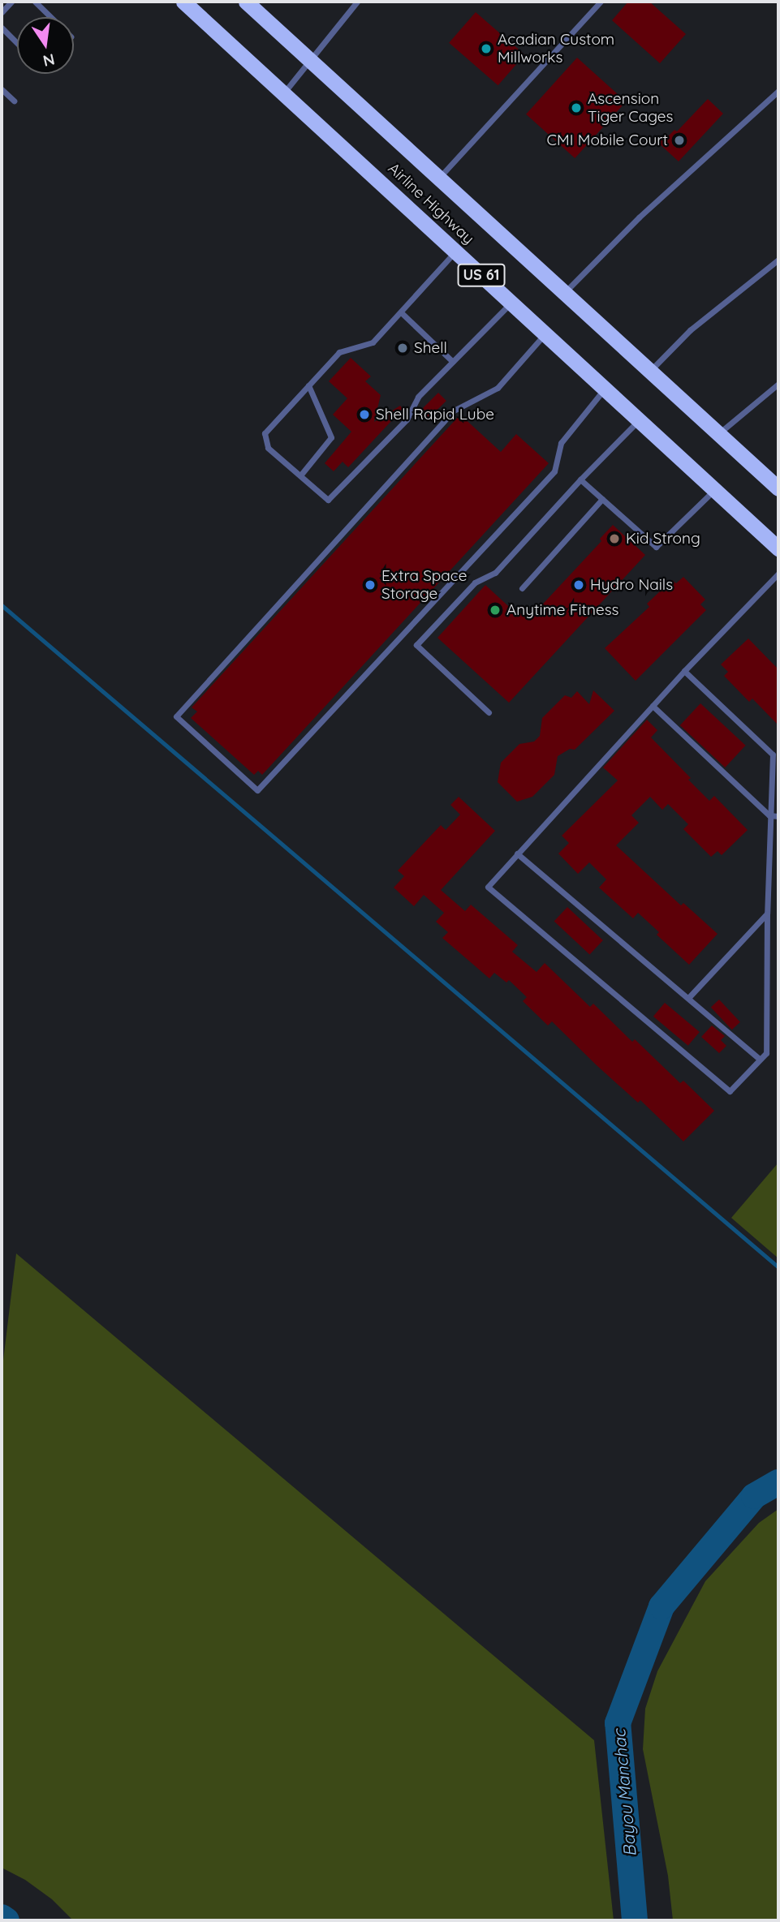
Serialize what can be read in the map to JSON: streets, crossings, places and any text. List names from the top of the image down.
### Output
{
  "streets": {
    "highway": ["Airline Highway", "US 61"]
  },
  "water": ["Bayou Manchac"],
  "places": [
    "Acadian Custom Millworks",
    "Ascension Tiger Cages",
    "CMI Mobile Court",
    "Shell",
    "Shell Rapid Lube",
    "Kid Strong",
    "Extra Space Storage",
    "Hydro Nails",
    "Anytime Fitness"
  ],
  "north": "bottom"
}
